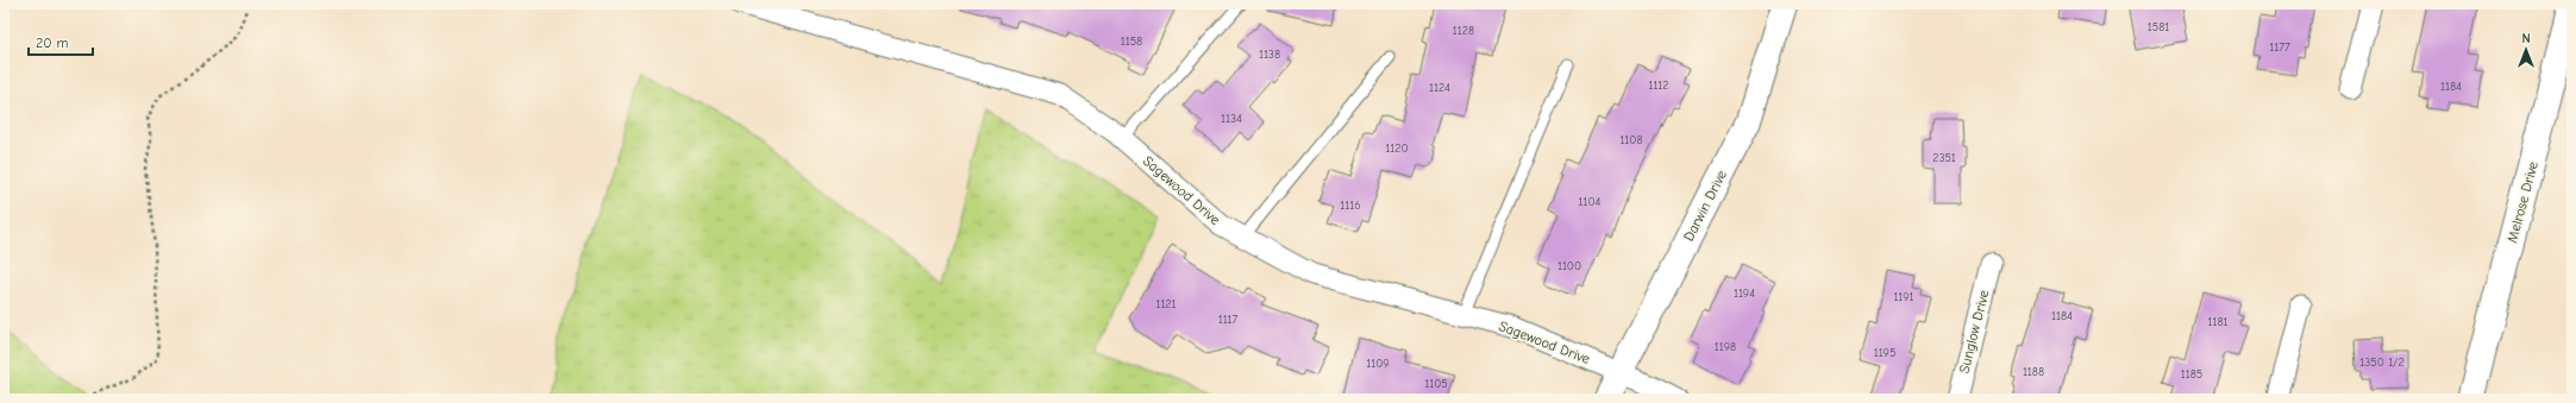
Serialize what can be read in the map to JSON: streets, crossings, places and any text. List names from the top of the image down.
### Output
{
  "streets": {
    "main road": ["Melrose Drive"],
    "street": ["Sagewood Drive", "Darwin Drive", "Sunglow Drive"]
  },
  "crossings": [
    ["Sagewood Drive", "Darwin Drive"]
  ],
  "house_numbers": [
    "1581",
    "1128",
    "1158",
    "1177",
    "1138",
    "1112",
    "1184",
    "1124",
    "1134",
    "1108",
    "1120",
    "2351",
    "1104",
    "1116",
    "1100",
    "1194",
    "1191",
    "1121",
    "1184",
    "1117",
    "1181",
    "1198",
    "1195",
    "1350 1/2",
    "1109",
    "1188",
    "1185",
    "1105"
  ],
  "scale_bar": "20 m",
  "north": "top"
}
